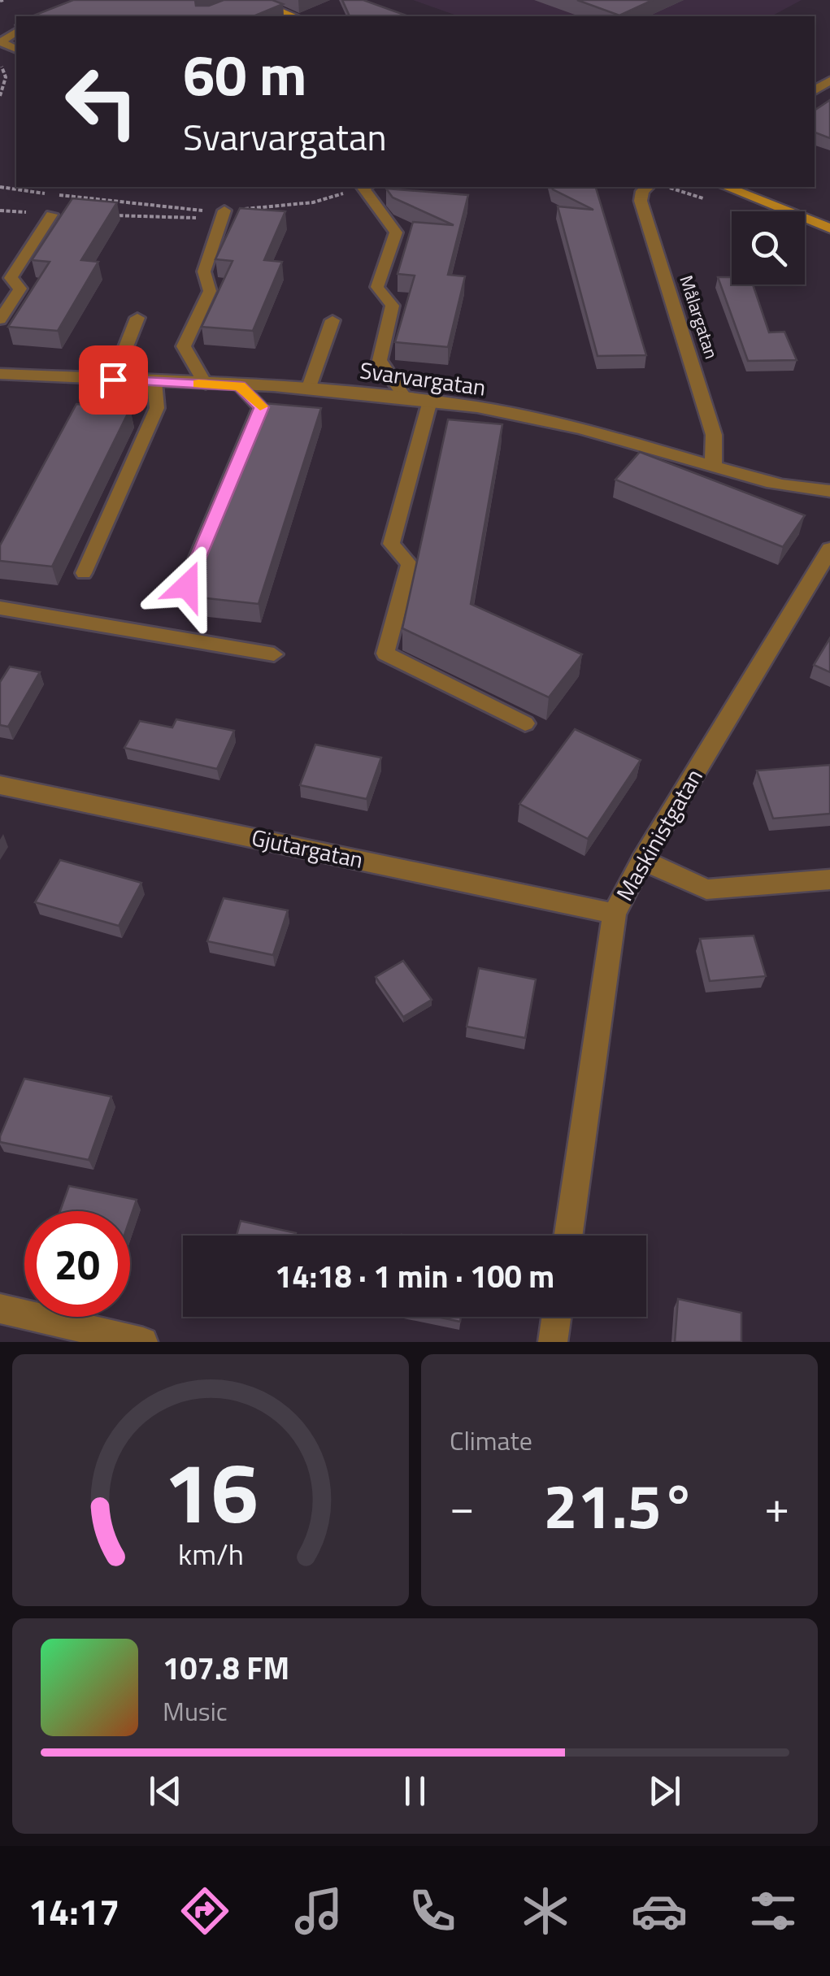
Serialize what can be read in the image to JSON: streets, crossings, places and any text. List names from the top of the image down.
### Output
{
  "streets": {
    "street": [
      "Målargatan",
      "Svarvargatan",
      "Maskinistgatan",
      "Gjutargatan"
    ]
  },
  "crossings": [
    ["Målargatan", "Svarvargatan"],
    ["Maskinistgatan", "Gjutargatan"]
  ],
  "page": {
    "turn": ["60 m", "Svarvargatan"],
    "limit": "20",
    "trip": "14:18 · 1 min · 100 m",
    "tile": "Climate",
    "heat": ["−", "21.5°", "+"],
    "song": ["107.8 FM", "Music"],
    "tabs": "14:17",
    "gauge": ["16", "km/h"]
  }
}
